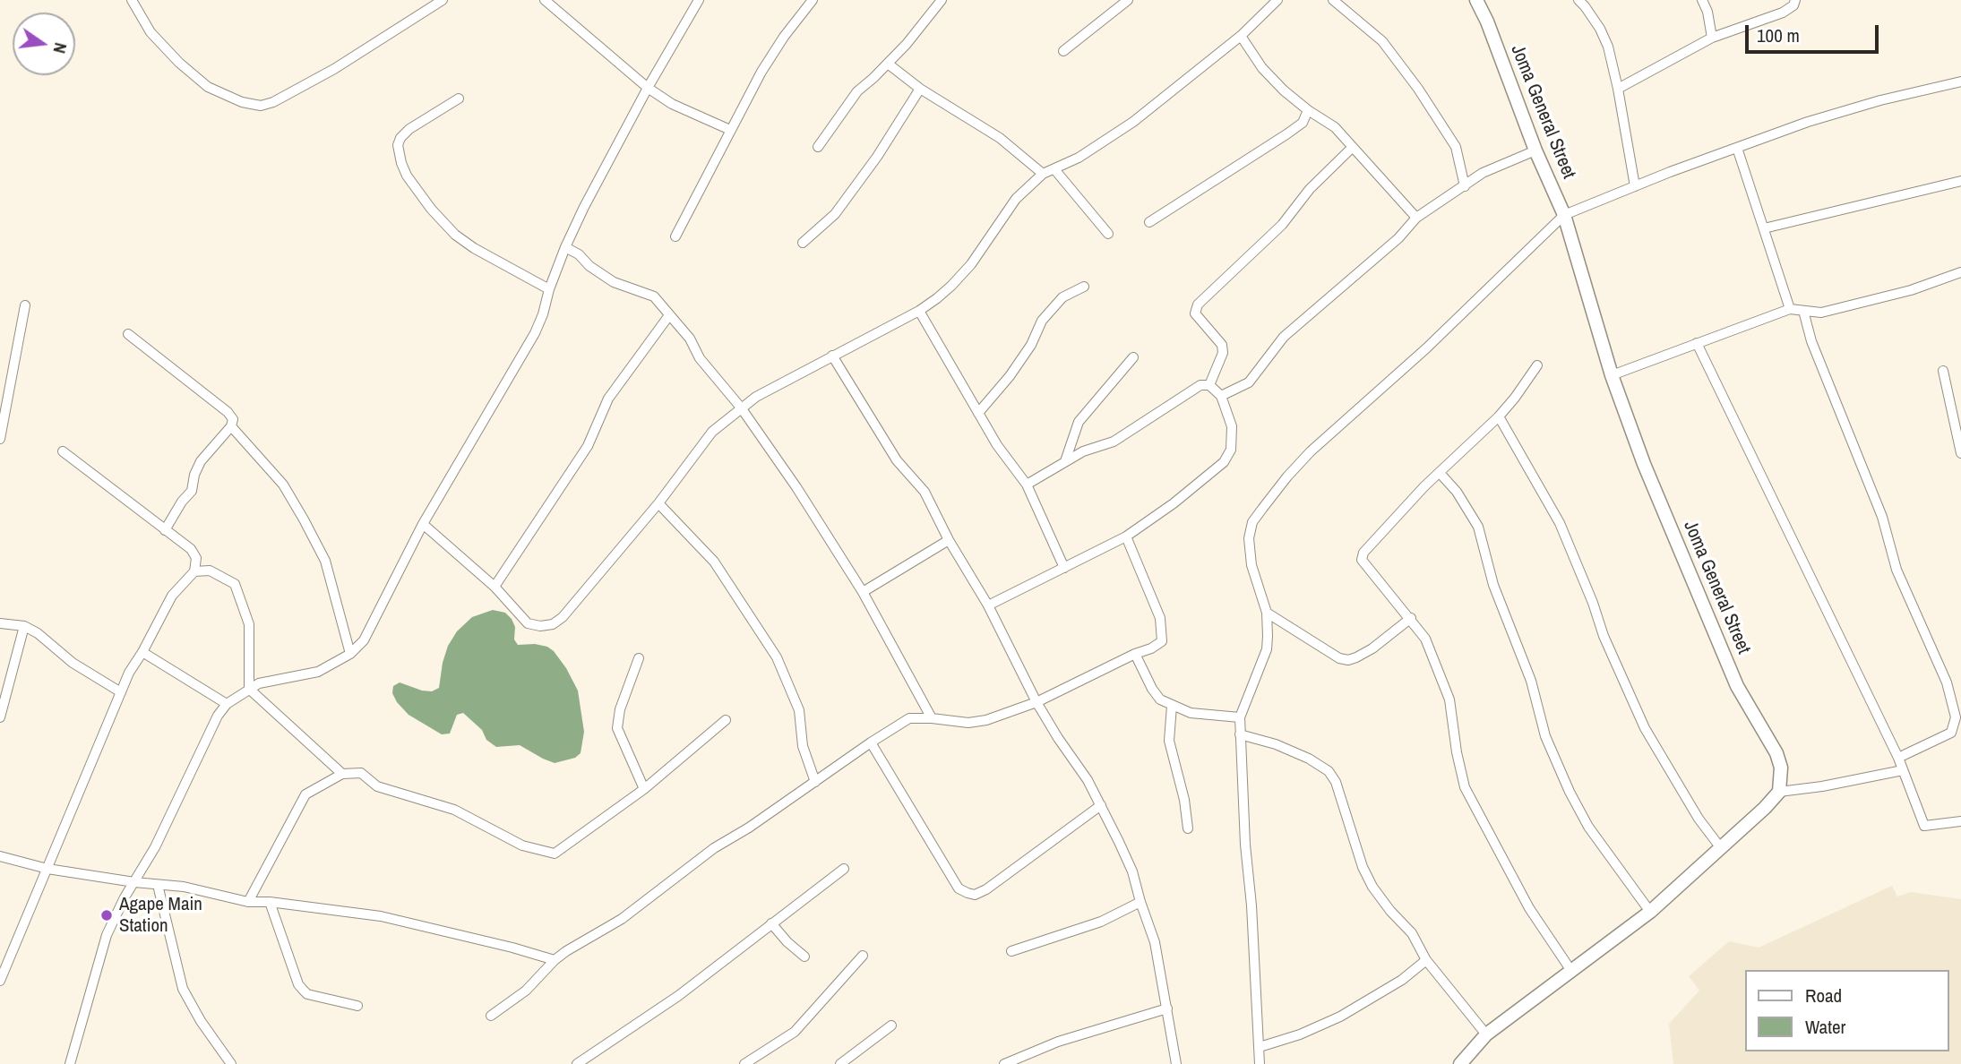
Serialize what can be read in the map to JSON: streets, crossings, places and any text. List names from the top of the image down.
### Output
{
  "streets": {
    "street": ["Joma General Street"]
  },
  "places": ["Agape Main Station"],
  "legend": ["Road", "Water"],
  "scale_bar": "100 m",
  "north": "right"
}
